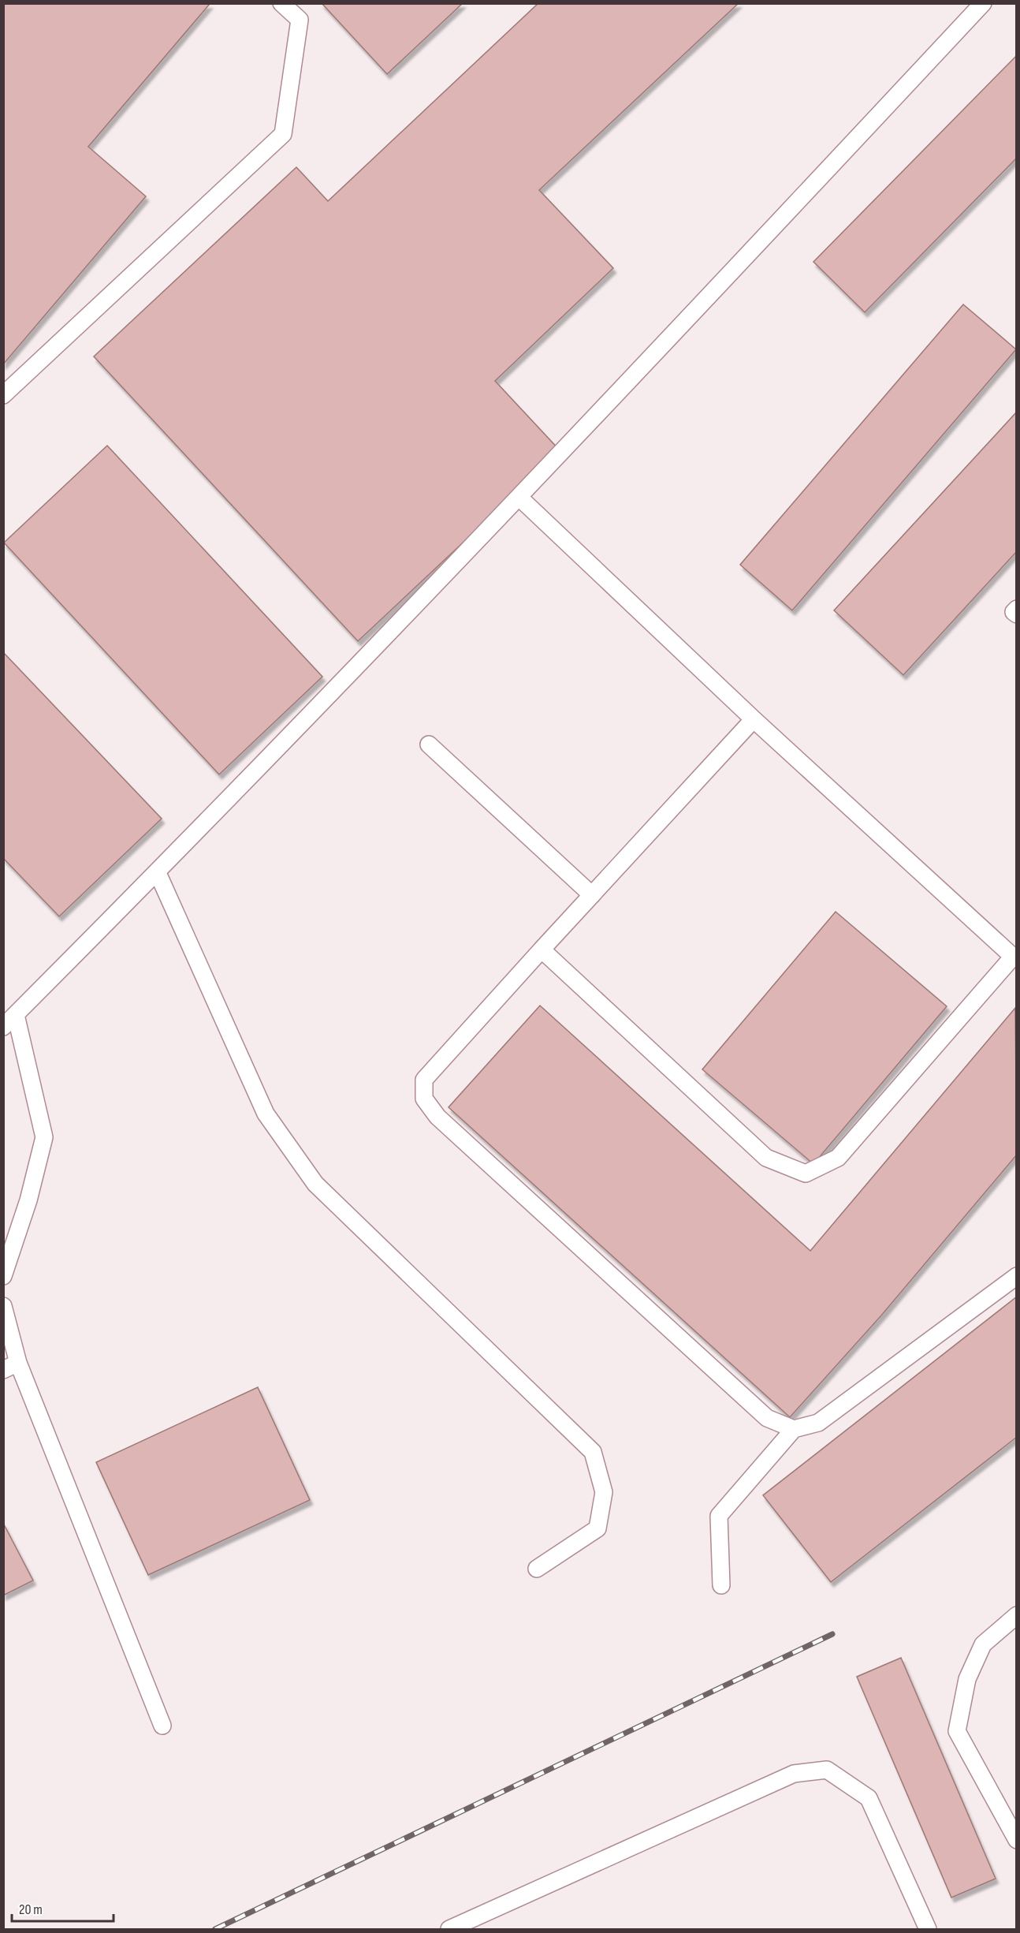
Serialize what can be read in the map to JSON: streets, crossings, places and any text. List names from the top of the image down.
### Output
{
  "scale_bar": "20 m"
}
